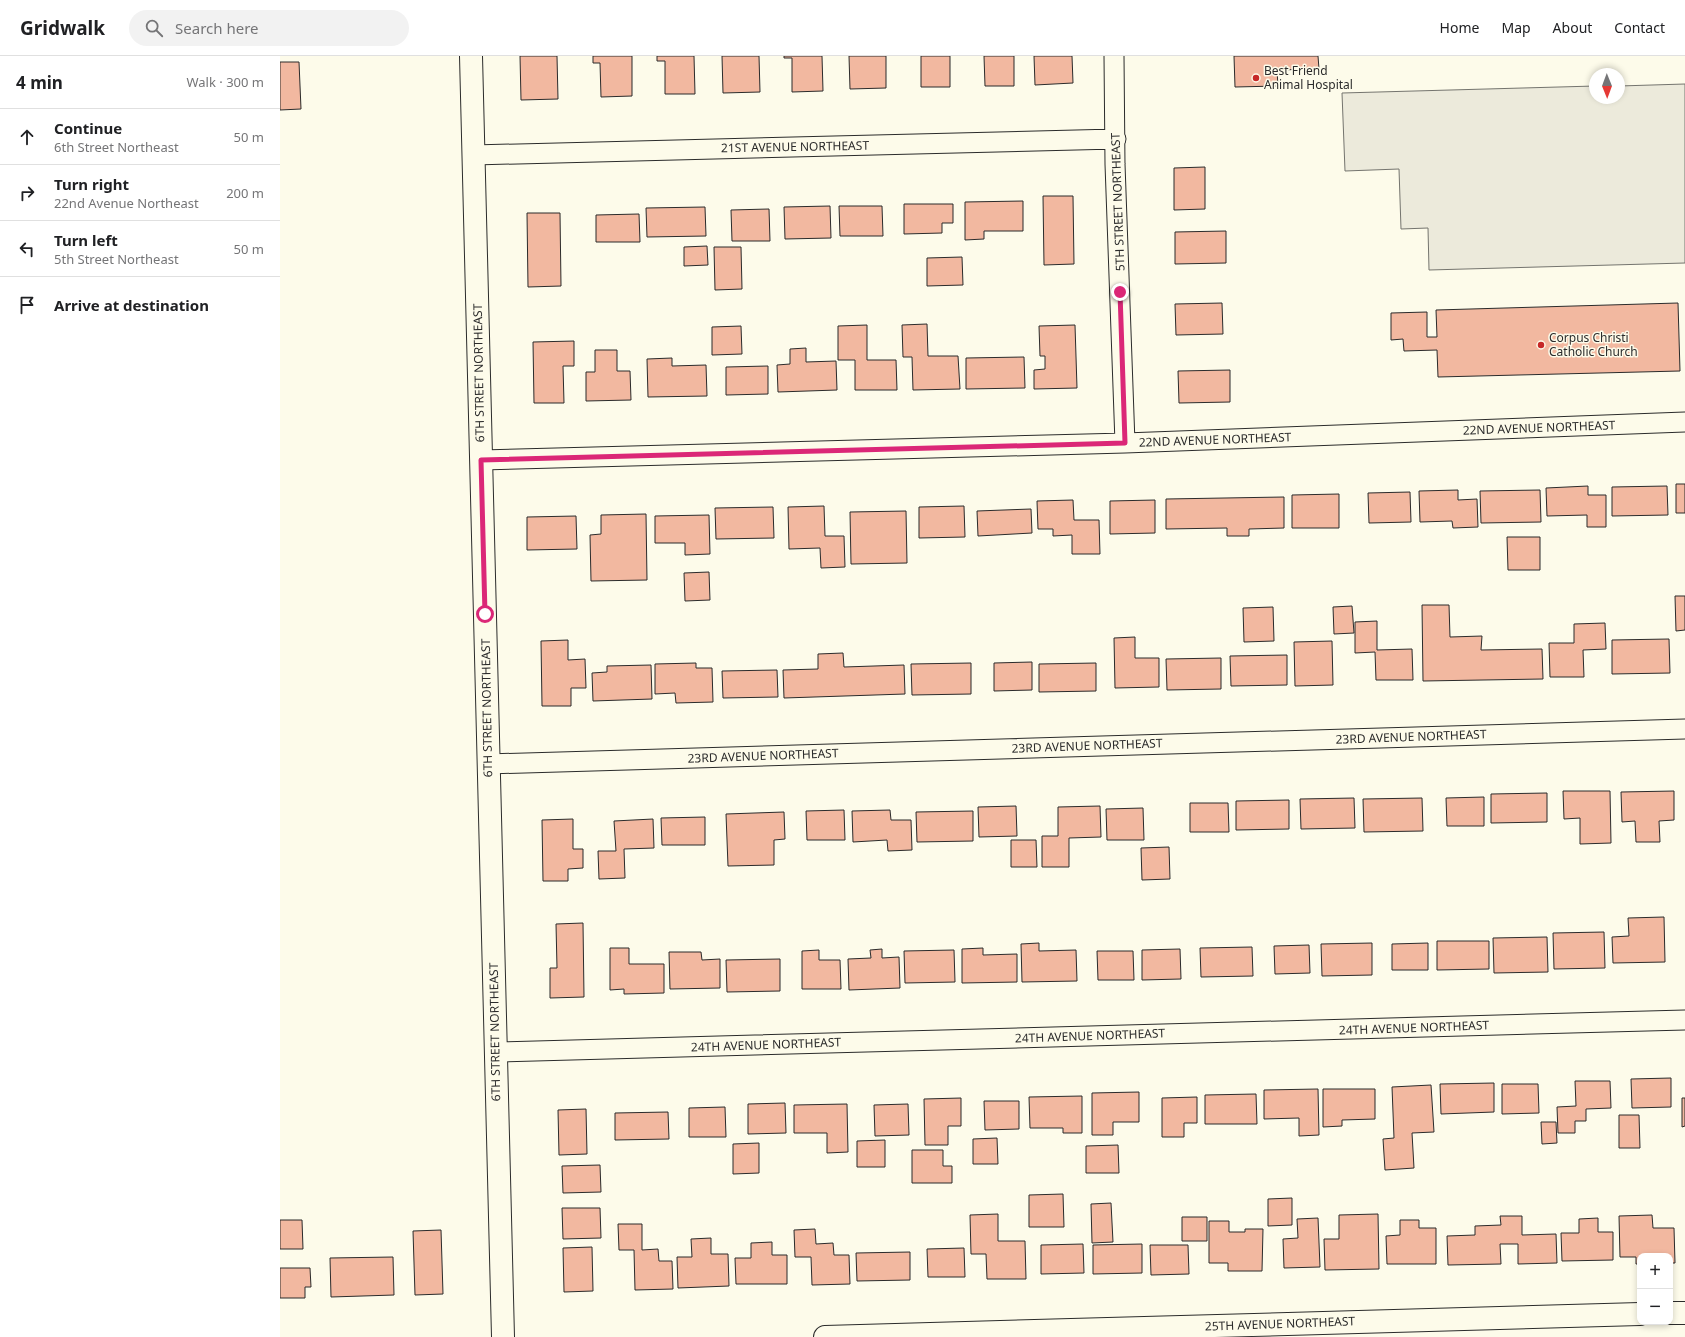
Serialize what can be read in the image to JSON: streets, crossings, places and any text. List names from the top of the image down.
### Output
{
  "streets": {
    "street": [
      "21ST AVENUE NORTHEAST",
      "5TH STREET NORTHEAST",
      "6TH STREET NORTHEAST",
      "22ND AVENUE NORTHEAST",
      "23RD AVENUE NORTHEAST",
      "24TH AVENUE NORTHEAST",
      "25TH AVENUE NORTHEAST"
    ]
  },
  "crossings": [
    ["21ST AVENUE NORTHEAST", "5TH STREET NORTHEAST"],
    ["21ST AVENUE NORTHEAST", "6TH STREET NORTHEAST"],
    ["5TH STREET NORTHEAST", "22ND AVENUE NORTHEAST"],
    ["6TH STREET NORTHEAST", "22ND AVENUE NORTHEAST"],
    ["6TH STREET NORTHEAST", "23RD AVENUE NORTHEAST"],
    ["6TH STREET NORTHEAST", "24TH AVENUE NORTHEAST"]
  ],
  "places": ["Best Friend Animal Hospital", "Corpus Christi Catholic Church"],
  "north": "bottom",
  "page": {
    "header": "Gridwalk",
    "search": "Search here",
    "nav": [
      "Home",
      "Map",
      "About",
      "Contact"
    ],
    "heading": ["4 min", "Walk · 300 m"],
    "list": [
      ["Continue", "6th Street Northeast", "50 m"],
      ["Turn right", "22nd Avenue Northeast", "200 m"],
      ["Turn left", "5th Street Northeast", "50 m"],
      "Arrive at destination"
    ],
    "map_buttons": ["+", "−"]
  }
}
